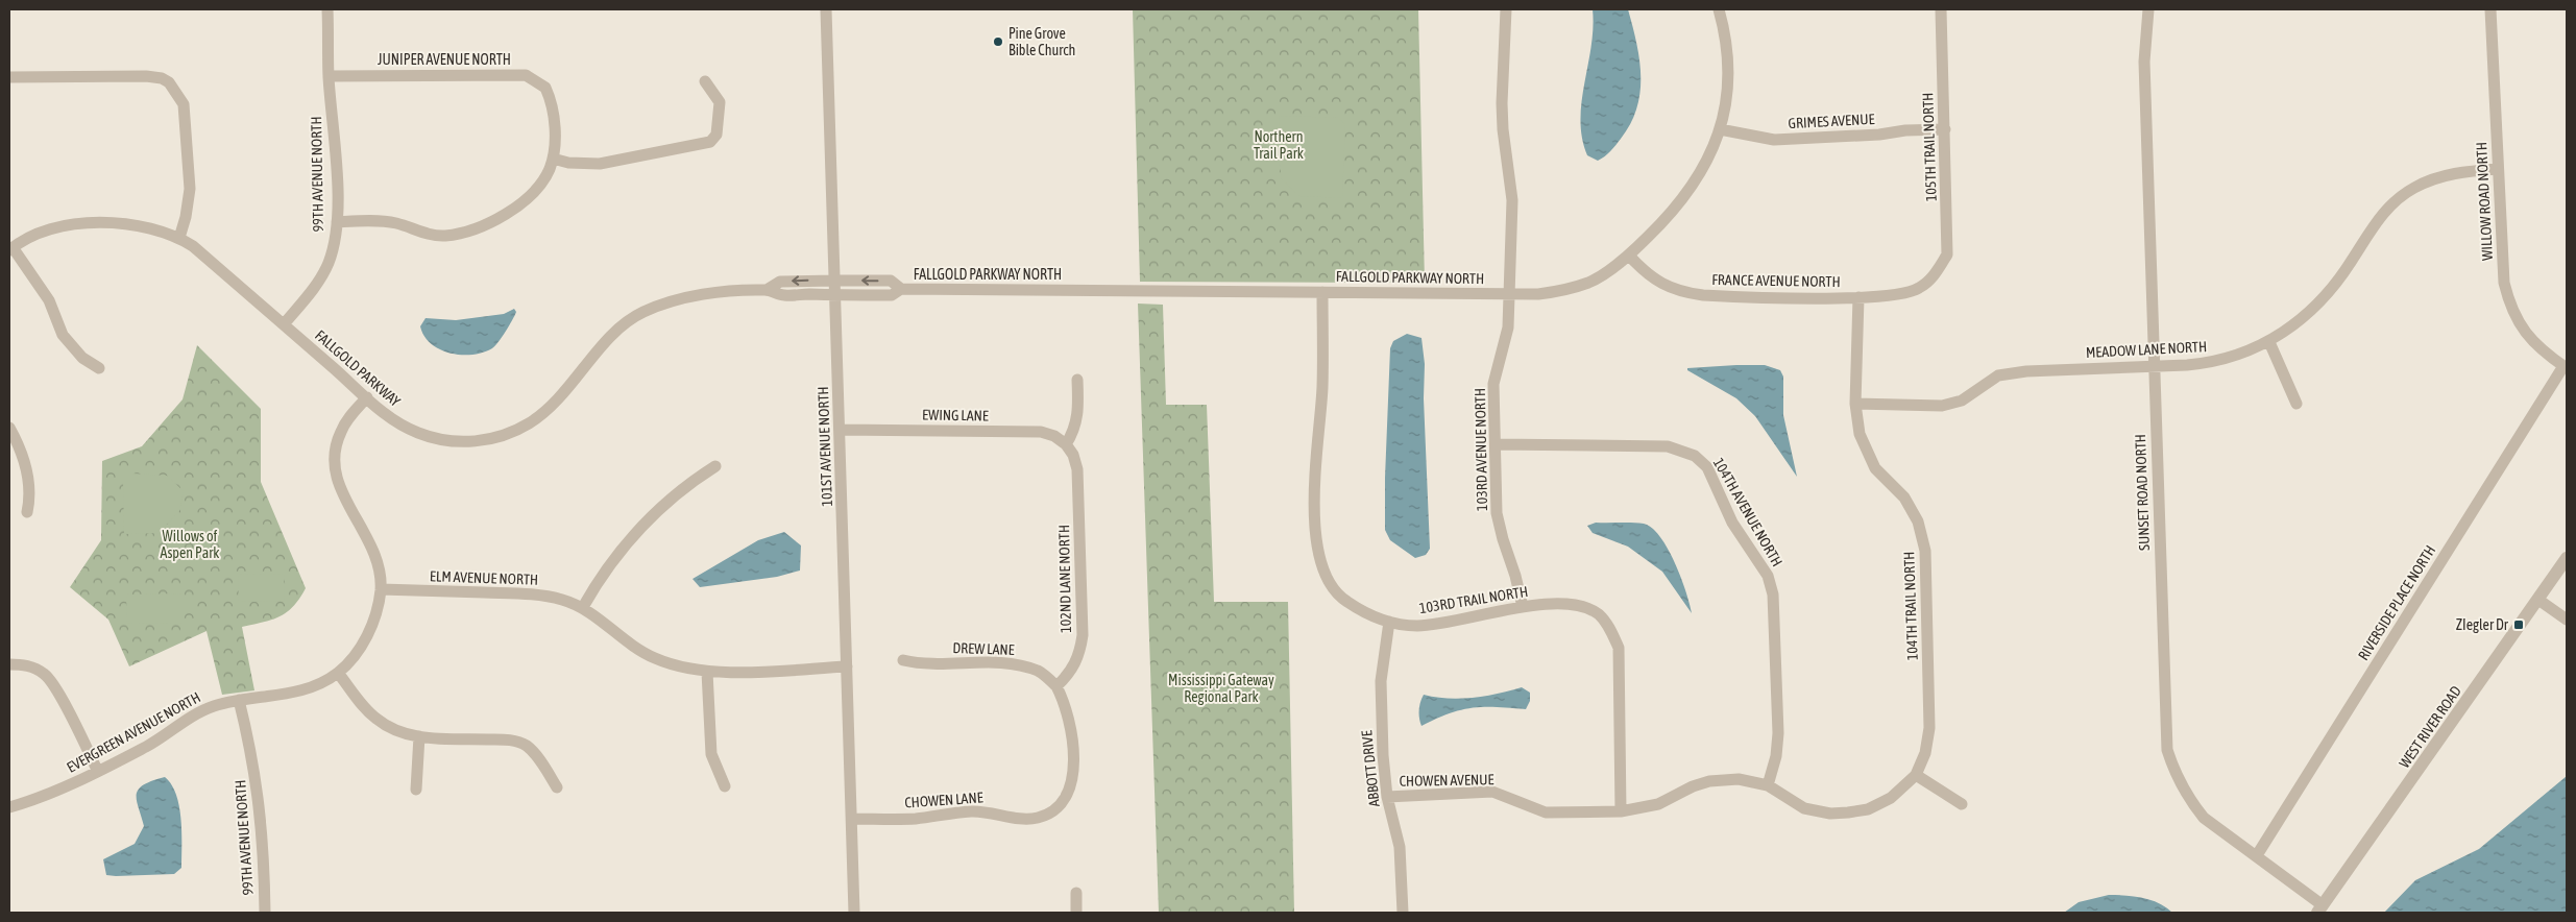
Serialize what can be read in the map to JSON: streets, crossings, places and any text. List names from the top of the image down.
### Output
{
  "streets": {
    "street": [
      "JUNIPER AVENUE NORTH",
      "GRIMES AVENUE",
      "105TH TRAIL NORTH",
      "99TH AVENUE NORTH",
      "WILLOW ROAD NORTH",
      "FALLGOLD PARKWAY NORTH",
      "FRANCE AVENUE NORTH",
      "MEADOW LANE NORTH",
      "FALLGOLD PARKWAY",
      "EWING LANE",
      "101ST AVENUE NORTH",
      "103RD AVENUE NORTH",
      "SUNSET ROAD NORTH",
      "104TH AVENUE NORTH",
      "ELM AVENUE NORTH",
      "102ND LANE NORTH",
      "103RD TRAIL NORTH",
      "RIVERSIDE PLACE NORTH",
      "104TH TRAIL NORTH",
      "DREW LANE",
      "WEST RIVER ROAD",
      "EVERGREEN AVENUE NORTH",
      "ABBOTT DRIVE",
      "CHOWEN AVENUE",
      "CHOWEN LANE"
    ]
  },
  "crossings": [
    ["JUNIPER AVENUE NORTH", "99TH AVENUE NORTH"],
    ["GRIMES AVENUE", "105TH TRAIL NORTH"],
    ["GRIMES AVENUE", "FALLGOLD PARKWAY NORTH"],
    ["105TH TRAIL NORTH", "FRANCE AVENUE NORTH"],
    ["99TH AVENUE NORTH", "FALLGOLD PARKWAY"],
    ["99TH AVENUE NORTH", "EVERGREEN AVENUE NORTH"],
    ["WILLOW ROAD NORTH", "MEADOW LANE NORTH"],
    ["WILLOW ROAD NORTH", "RIVERSIDE PLACE NORTH"],
    ["FALLGOLD PARKWAY NORTH", "FRANCE AVENUE NORTH"],
    ["FALLGOLD PARKWAY NORTH", "FALLGOLD PARKWAY"],
    ["FALLGOLD PARKWAY NORTH", "101ST AVENUE NORTH"],
    ["FALLGOLD PARKWAY NORTH", "103RD AVENUE NORTH"],
    ["FALLGOLD PARKWAY NORTH", "103RD TRAIL NORTH"],
    ["FRANCE AVENUE NORTH", "104TH TRAIL NORTH"],
    ["MEADOW LANE NORTH", "SUNSET ROAD NORTH"],
    ["MEADOW LANE NORTH", "104TH TRAIL NORTH"],
    ["FALLGOLD PARKWAY", "EVERGREEN AVENUE NORTH"],
    ["EWING LANE", "101ST AVENUE NORTH"],
    ["EWING LANE", "102ND LANE NORTH"],
    ["101ST AVENUE NORTH", "ELM AVENUE NORTH"],
    ["101ST AVENUE NORTH", "CHOWEN LANE"],
    ["103RD AVENUE NORTH", "104TH AVENUE NORTH"],
    ["103RD AVENUE NORTH", "103RD TRAIL NORTH"],
    ["SUNSET ROAD NORTH", "RIVERSIDE PLACE NORTH"],
    ["SUNSET ROAD NORTH", "WEST RIVER ROAD"],
    ["104TH AVENUE NORTH", "CHOWEN AVENUE"],
    ["ELM AVENUE NORTH", "EVERGREEN AVENUE NORTH"],
    ["102ND LANE NORTH", "DREW LANE"],
    ["102ND LANE NORTH", "CHOWEN LANE"],
    ["103RD TRAIL NORTH", "ABBOTT DRIVE"],
    ["103RD TRAIL NORTH", "CHOWEN AVENUE"],
    ["104TH TRAIL NORTH", "CHOWEN AVENUE"],
    ["DREW LANE", "CHOWEN LANE"],
    ["ABBOTT DRIVE", "CHOWEN AVENUE"]
  ],
  "parks": ["Northern Trail Park", "Willows of Aspen Park", "Mississippi Gateway Regional Park"],
  "places": {
    "other": ["Pine Grove Bible Church"],
    "transit": ["ZIegler Dr"]
  }
}
